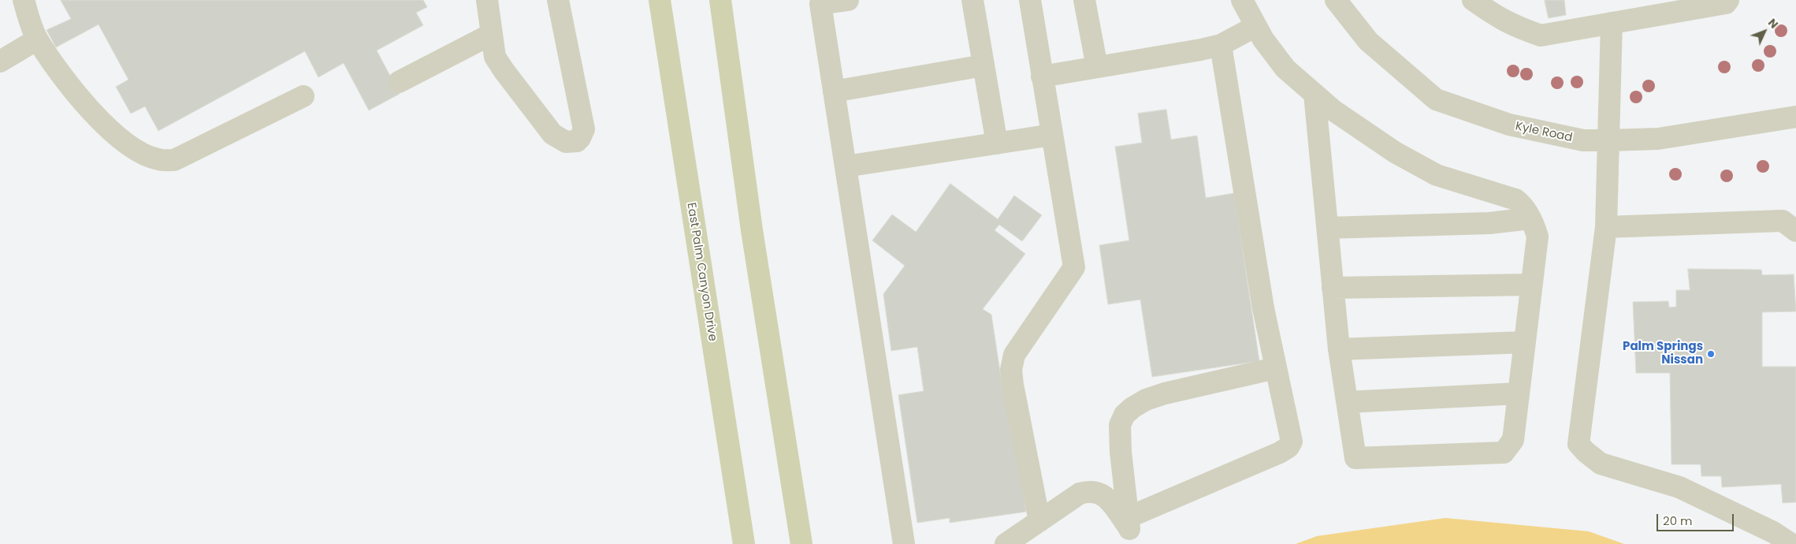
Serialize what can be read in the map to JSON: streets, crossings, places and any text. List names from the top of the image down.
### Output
{
  "streets": {
    "main road": ["East Palm Canyon Drive"],
    "street": ["Kyle Road"]
  },
  "places": ["Palm Springs Nissan"],
  "scale_bar": "20 m",
  "north": "top right"
}
